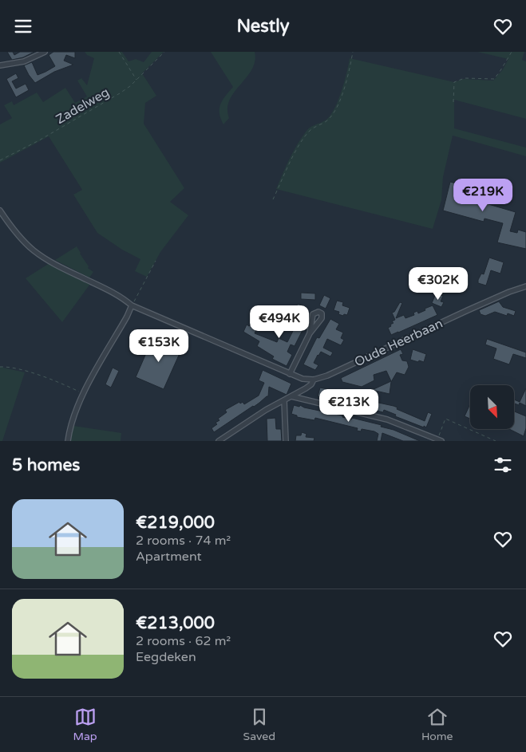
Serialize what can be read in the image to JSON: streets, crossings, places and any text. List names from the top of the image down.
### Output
{
  "streets": {
    "street": ["Oude Heerbaan"],
    "path": ["Zadelweg"]
  },
  "north": "bottom right",
  "page": {
    "header": "Nestly",
    "price": [
      "€219K",
      "€302K",
      "€494K",
      "€153K",
      "€213K"
    ],
    "heading": "5 homes",
    "list": [
      {
        "name": "€219,000",
        "note": "2 rooms · 74 m² · Apartment"
      },
      {
        "name": "€213,000",
        "note": "2 rooms · 62 m² · Eegdeken"
      }
    ],
    "tabs": ["Map", "Saved", "Home"]
  }
}
